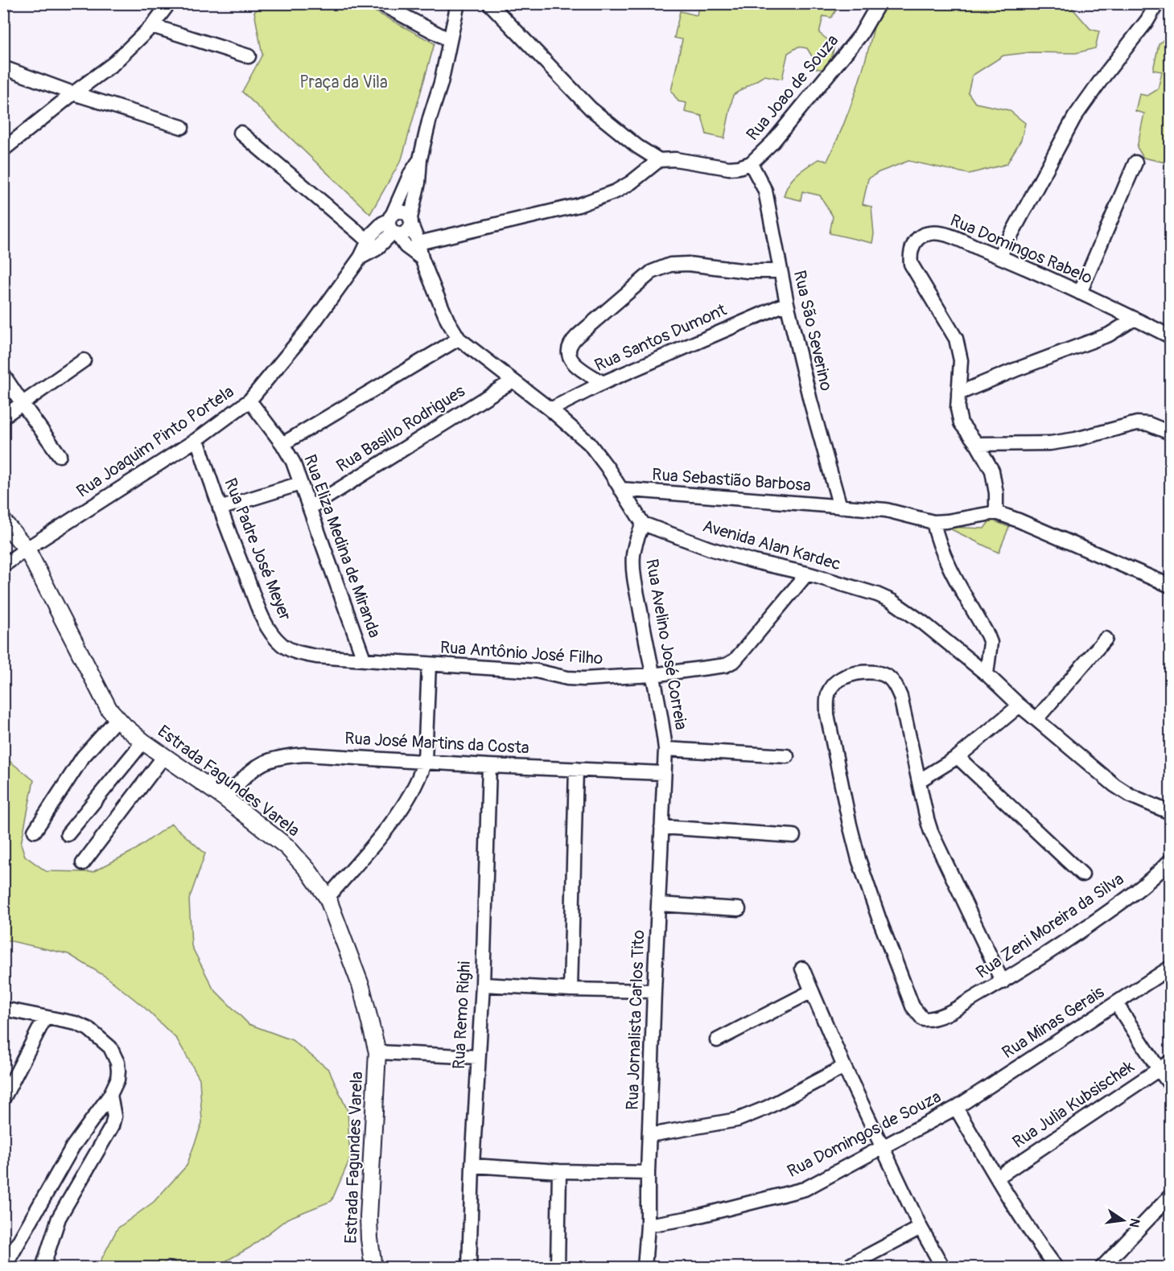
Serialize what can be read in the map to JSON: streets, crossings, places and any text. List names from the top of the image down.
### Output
{
  "streets": {
    "street": [
      "Rua Joao de Souza",
      "Rua Domingos Rabelo",
      "Rua São Severino",
      "Rua Santos Dumont",
      "Rua Basillo Rodrigues",
      "Rua Joaquim Pinto Portela",
      "Rua Sebastião Barbosa",
      "Avenida Alan Kardec",
      "Rua Eliza Medina de Miranda",
      "Rua Padre José Meyer",
      "Rua Avelino José Correia",
      "Rua Antônio José Filho",
      "Rua José Martins da Costa",
      "Estrada Fagundes Varela",
      "Rua Zeni Moreira da Silva",
      "Rua Remo Righi",
      "Rua Jornalista Carlos Tito",
      "Rua Minas Gerais",
      "Rua Julia Kubsischek",
      "Rua Domingos de Souza"
    ]
  },
  "crossings": [
    ["Rua Joao de Souza", "Rua São Severino"],
    ["Rua São Severino", "Rua Santos Dumont"],
    ["Rua São Severino", "Rua Sebastião Barbosa"],
    ["Rua Basillo Rodrigues", "Rua Eliza Medina de Miranda"],
    ["Rua Joaquim Pinto Portela", "Rua Eliza Medina de Miranda"],
    ["Rua Joaquim Pinto Portela", "Rua Padre José Meyer"],
    ["Rua Joaquim Pinto Portela", "Estrada Fagundes Varela"],
    ["Avenida Alan Kardec", "Rua Avelino José Correia"],
    ["Avenida Alan Kardec", "Rua Antônio José Filho"],
    ["Rua Eliza Medina de Miranda", "Rua Padre José Meyer"],
    ["Rua Eliza Medina de Miranda", "Rua Antônio José Filho"],
    ["Rua Padre José Meyer", "Rua Antônio José Filho"],
    ["Rua Avelino José Correia", "Rua Antônio José Filho"],
    ["Rua Avelino José Correia", "Rua José Martins da Costa"],
    ["Rua Avelino José Correia", "Rua Jornalista Carlos Tito"],
    ["Rua José Martins da Costa", "Estrada Fagundes Varela"],
    ["Rua José Martins da Costa", "Rua Remo Righi"],
    ["Rua José Martins da Costa", "Rua Jornalista Carlos Tito"],
    ["Rua Jornalista Carlos Tito", "Rua Domingos de Souza"],
    ["Rua Minas Gerais", "Rua Domingos de Souza"]
  ],
  "parks": ["Praça da Vila"],
  "north": "right"
}
